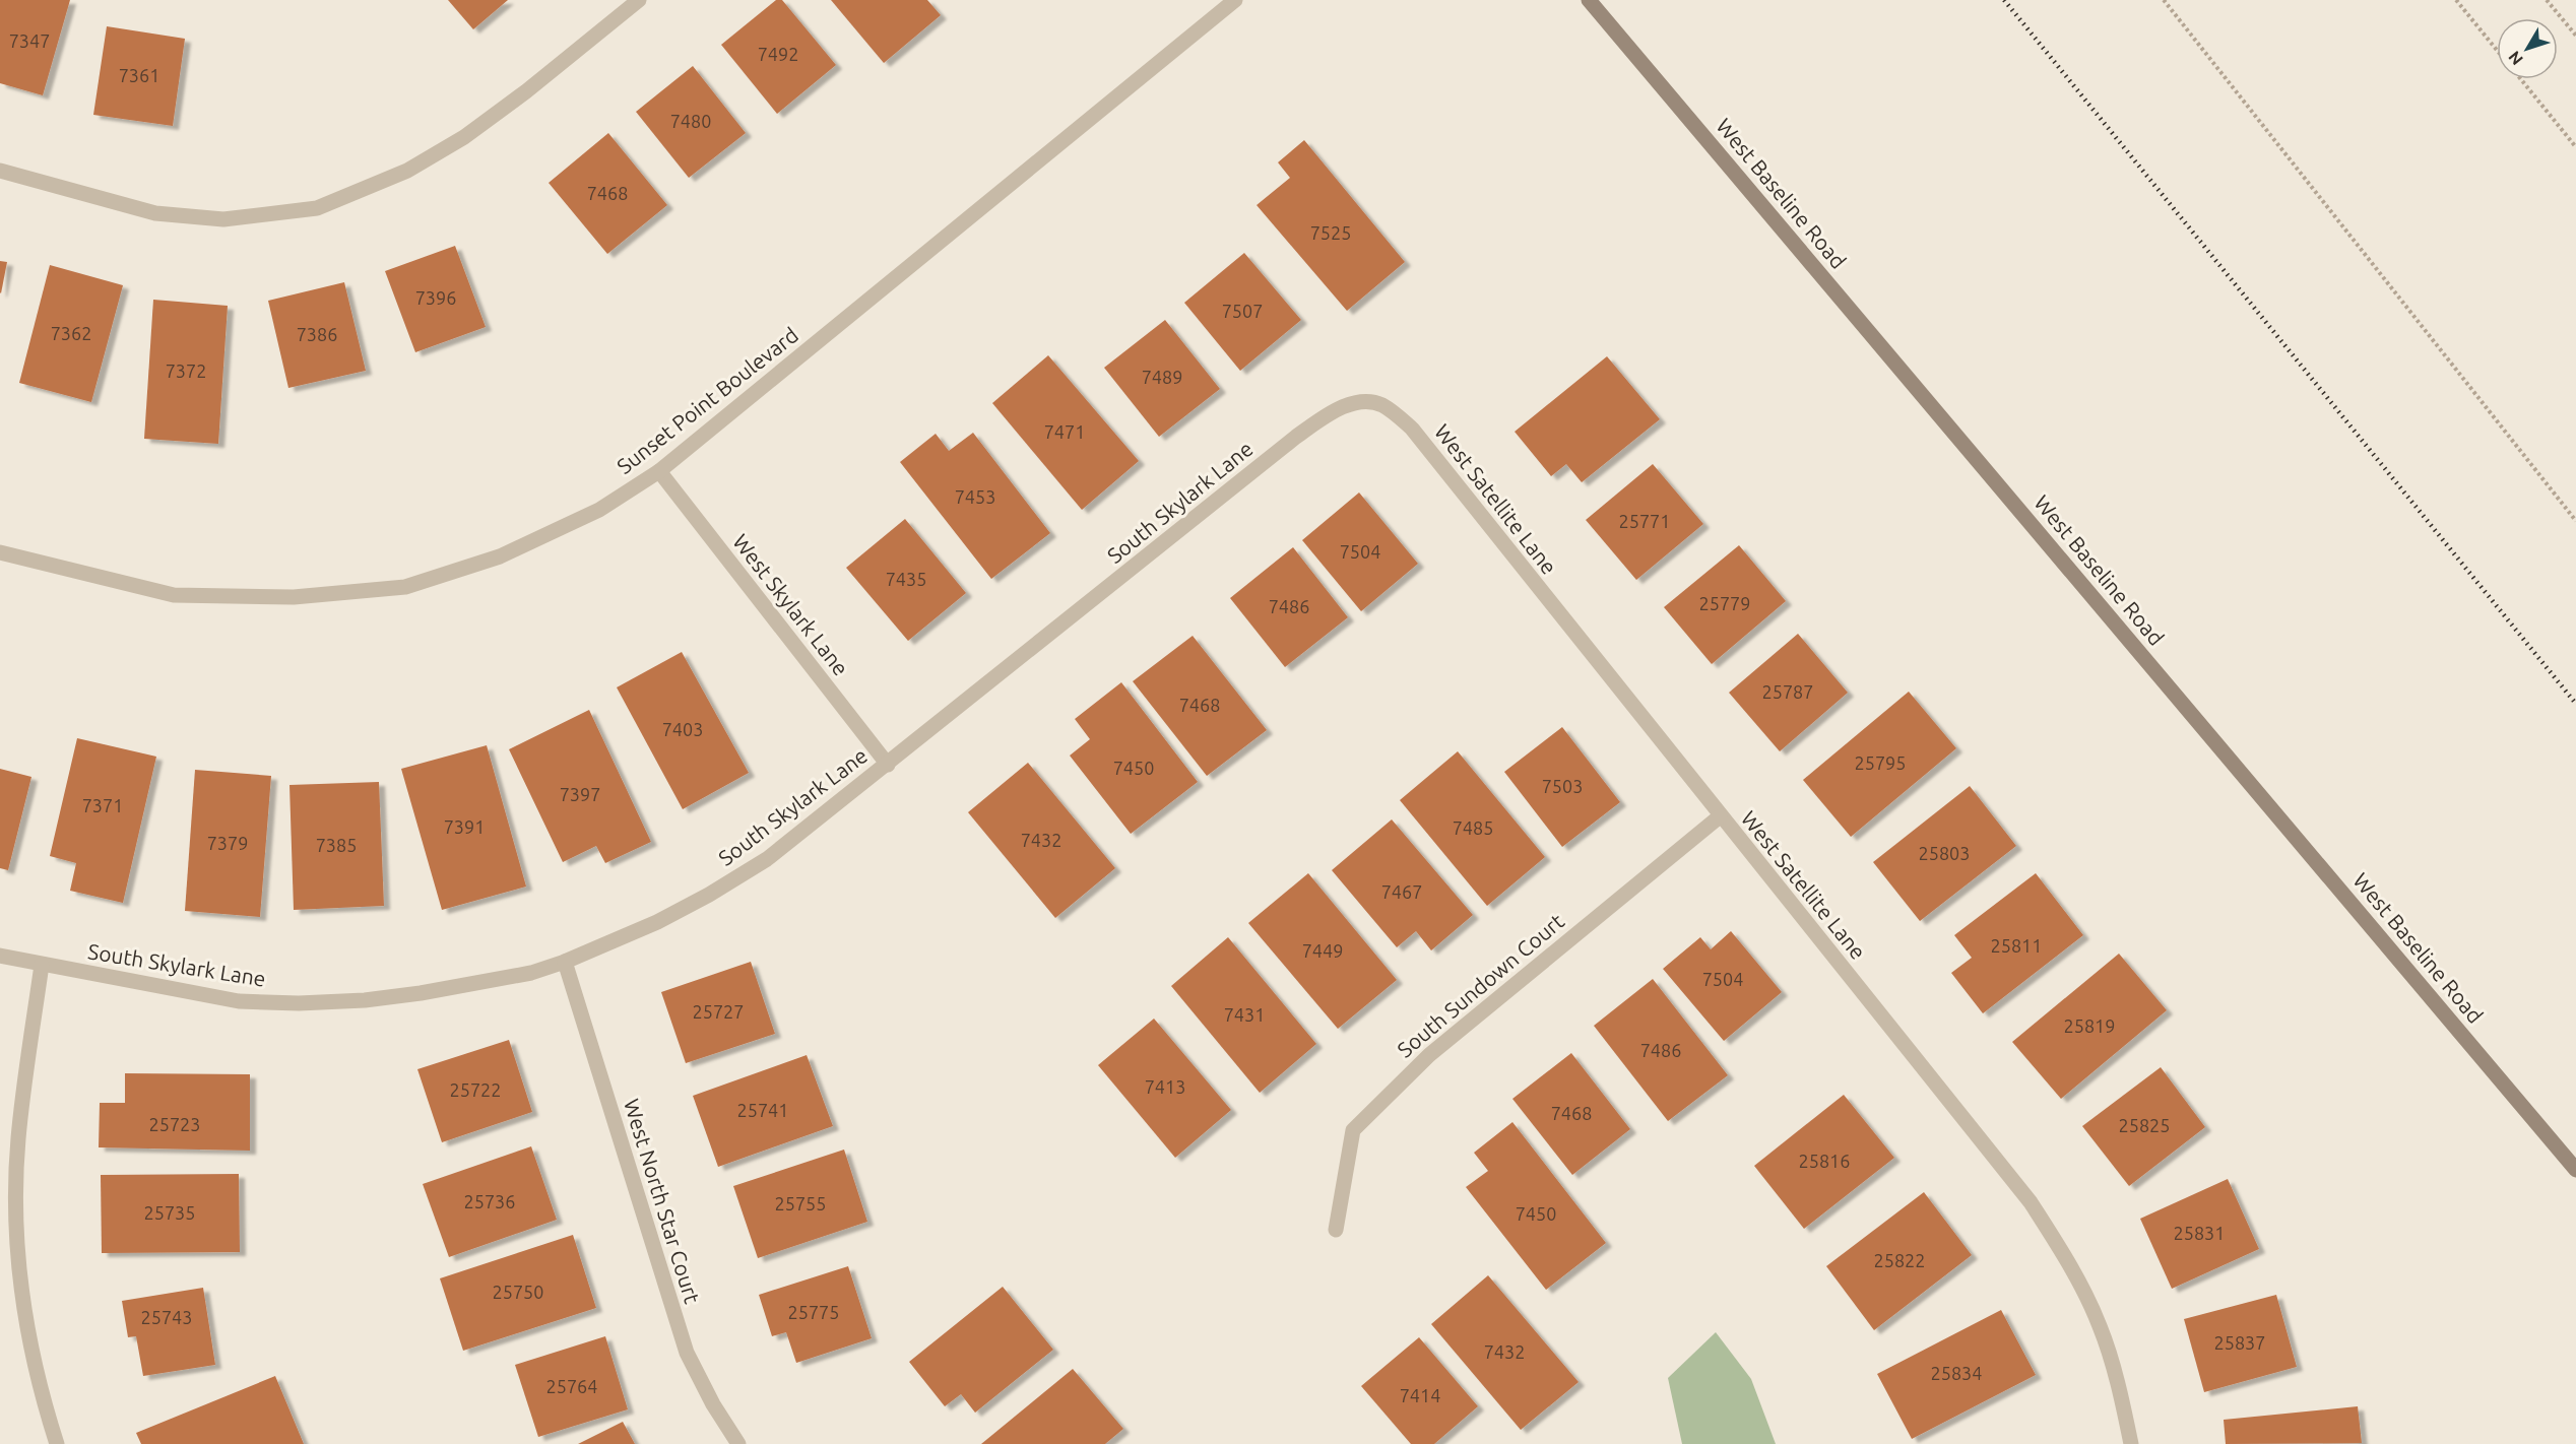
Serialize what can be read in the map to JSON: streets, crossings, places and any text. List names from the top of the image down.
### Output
{
  "streets": {
    "main road": ["West Baseline Road"],
    "street": [
      "Sunset Point Boulevard",
      "West Satellite Lane",
      "South Skylark Lane",
      "West Skylark Lane",
      "South Sundown Court",
      "West North Star Court"
    ]
  },
  "crossings": [
    ["Sunset Point Boulevard", "West Skylark Lane"],
    ["West Satellite Lane", "South Skylark Lane"],
    ["West Satellite Lane", "South Sundown Court"],
    ["South Skylark Lane", "West Skylark Lane"],
    ["South Skylark Lane", "West North Star Court"]
  ],
  "house_numbers": [
    "7347",
    "7492",
    "7361",
    "7480",
    "7468",
    "7525",
    "7396",
    "7507",
    "7362",
    "7386",
    "7372",
    "7489",
    "7471",
    "7453",
    "25771",
    "7504",
    "7435",
    "25779",
    "7486",
    "25787",
    "7468",
    "7403",
    "25795",
    "7450",
    "7503",
    "7397",
    "7371",
    "7391",
    "7485",
    "7432",
    "7379",
    "7385",
    "25803",
    "7467",
    "25811",
    "7449",
    "7504",
    "25727",
    "7431",
    "25819",
    "7486",
    "7413",
    "25722",
    "25741",
    "7468",
    "25723",
    "25825",
    "25816",
    "25736",
    "25755",
    "25735",
    "7450",
    "25831",
    "25822",
    "25750",
    "25775",
    "25743",
    "25837",
    "7432",
    "25834",
    "25764",
    "7414"
  ],
  "north": "bottom left"
}
